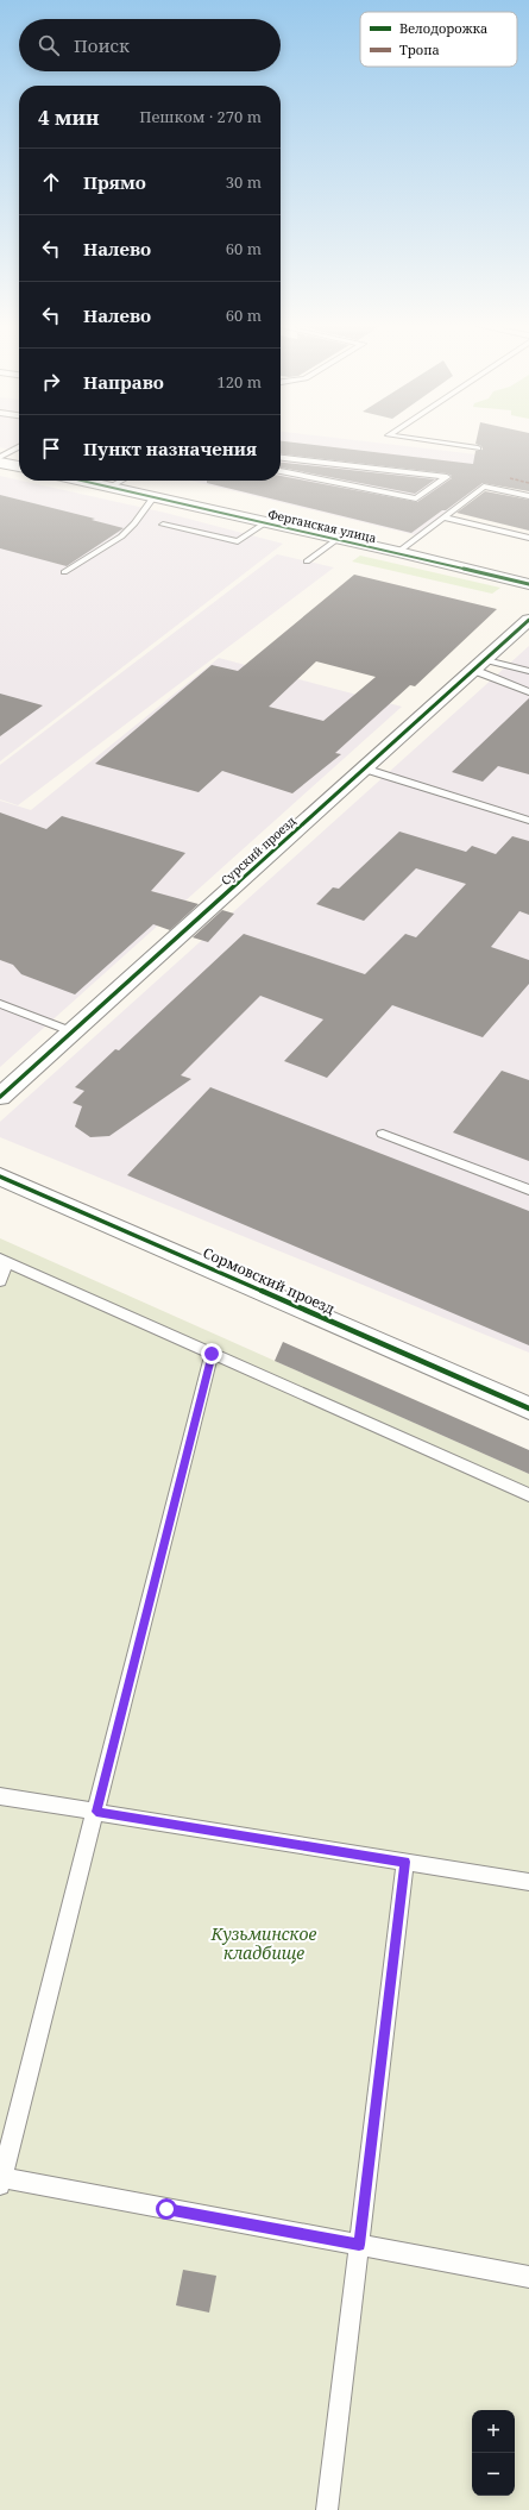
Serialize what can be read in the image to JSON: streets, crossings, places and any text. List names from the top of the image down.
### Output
{
  "streets": {
    "street": ["Ферганская улица", "Сурский проезд", "Сормовский проезд"]
  },
  "parks": ["Кузьминское кладбище"],
  "legend": ["Велодорожка", "Тропа"],
  "page": {
    "search": "Поиск",
    "heading": ["4 мин", "Пешком · 270 m"],
    "list": [
      ["Прямо", "30 m"],
      ["Налево", "60 m"],
      ["Налево", "60 m"],
      ["Направо", "120 m"],
      "Пункт назначения"
    ],
    "map_buttons": ["+", "−"]
  }
}
